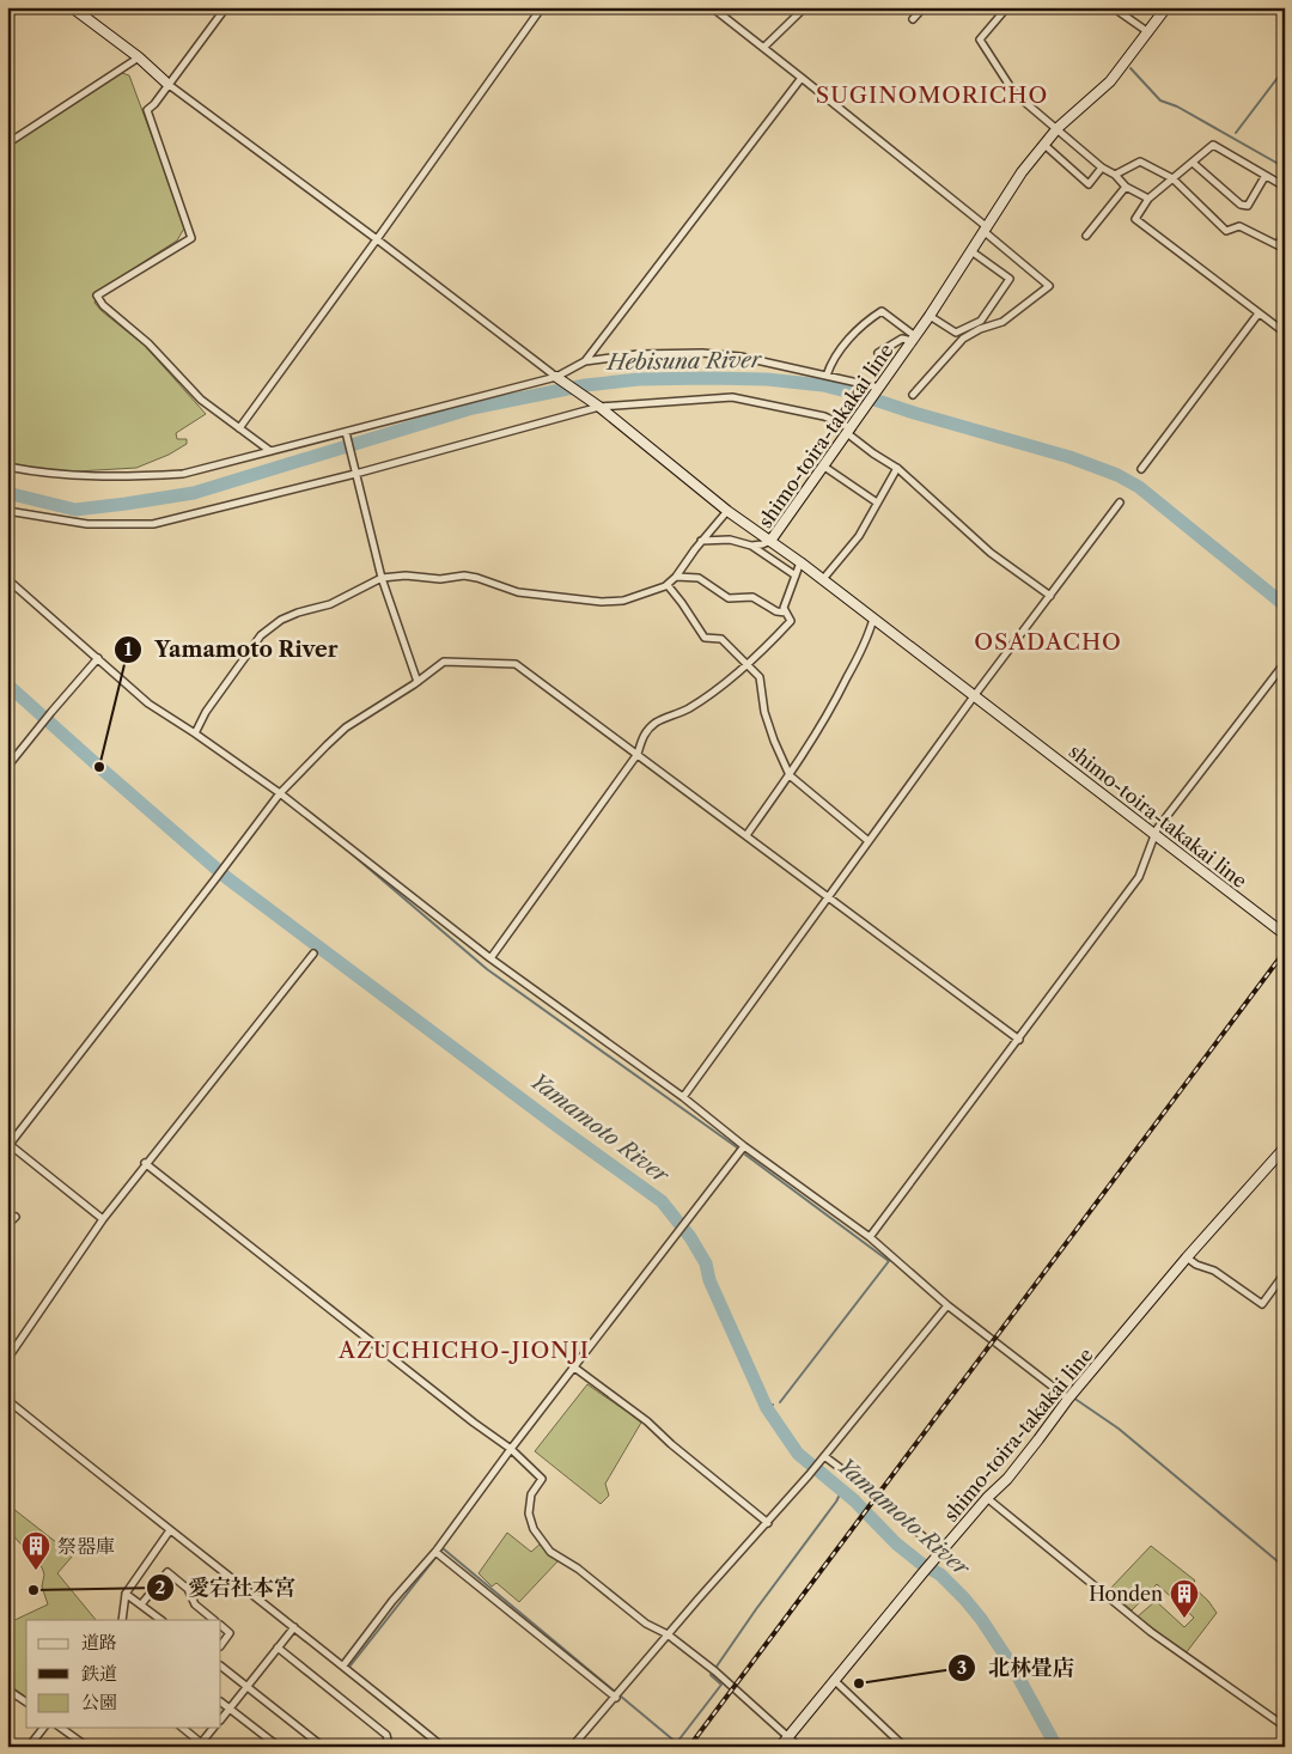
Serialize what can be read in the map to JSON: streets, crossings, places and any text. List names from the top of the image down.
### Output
{
  "streets": {
    "main road": ["shimo-toira-takakai line"]
  },
  "districts": ["SUGINOMORICHO", "OSADACHO", "AZUCHICHO-JIONJI"],
  "water": ["Hebisuna River", "Yamamoto River"],
  "places": {
    "other": ["Yamamoto River", "愛宕社本宮", "北林畳店"],
    "building": ["祭器庫", "Honden"]
  },
  "legend": ["道路", "鉄道", "公園"]
}
